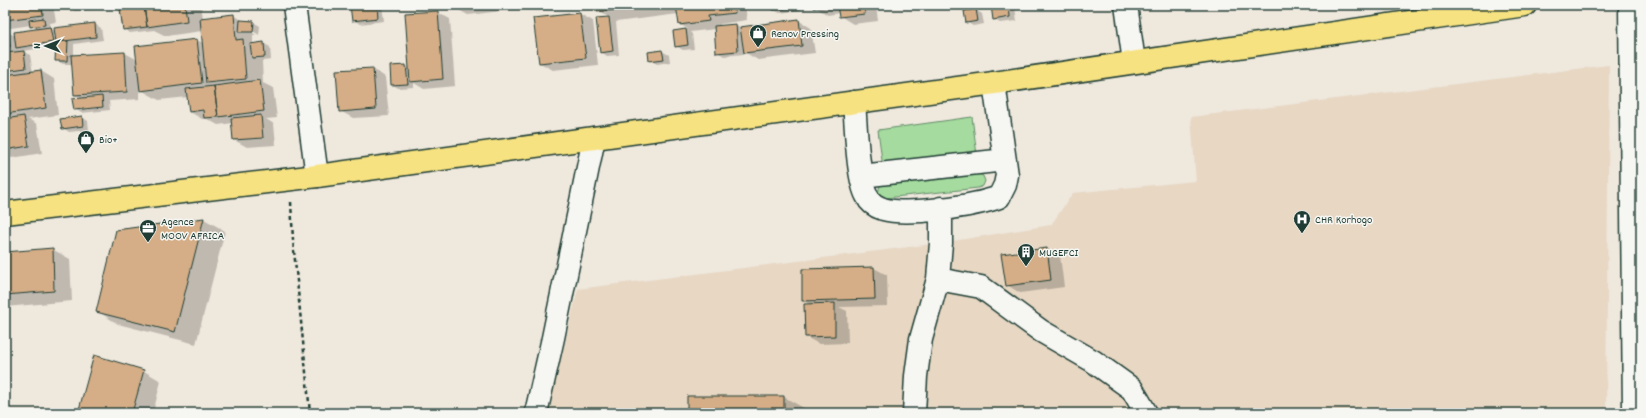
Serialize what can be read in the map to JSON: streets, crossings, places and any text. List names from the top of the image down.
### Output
{
  "places": {
    "shop": ["Renov Pressing", "Bio+"],
    "hospital": ["CHR Korhogo"],
    "office": ["Agence MOOV AFRICA"],
    "building": ["MUGEFCI"]
  },
  "north": "left"
}
